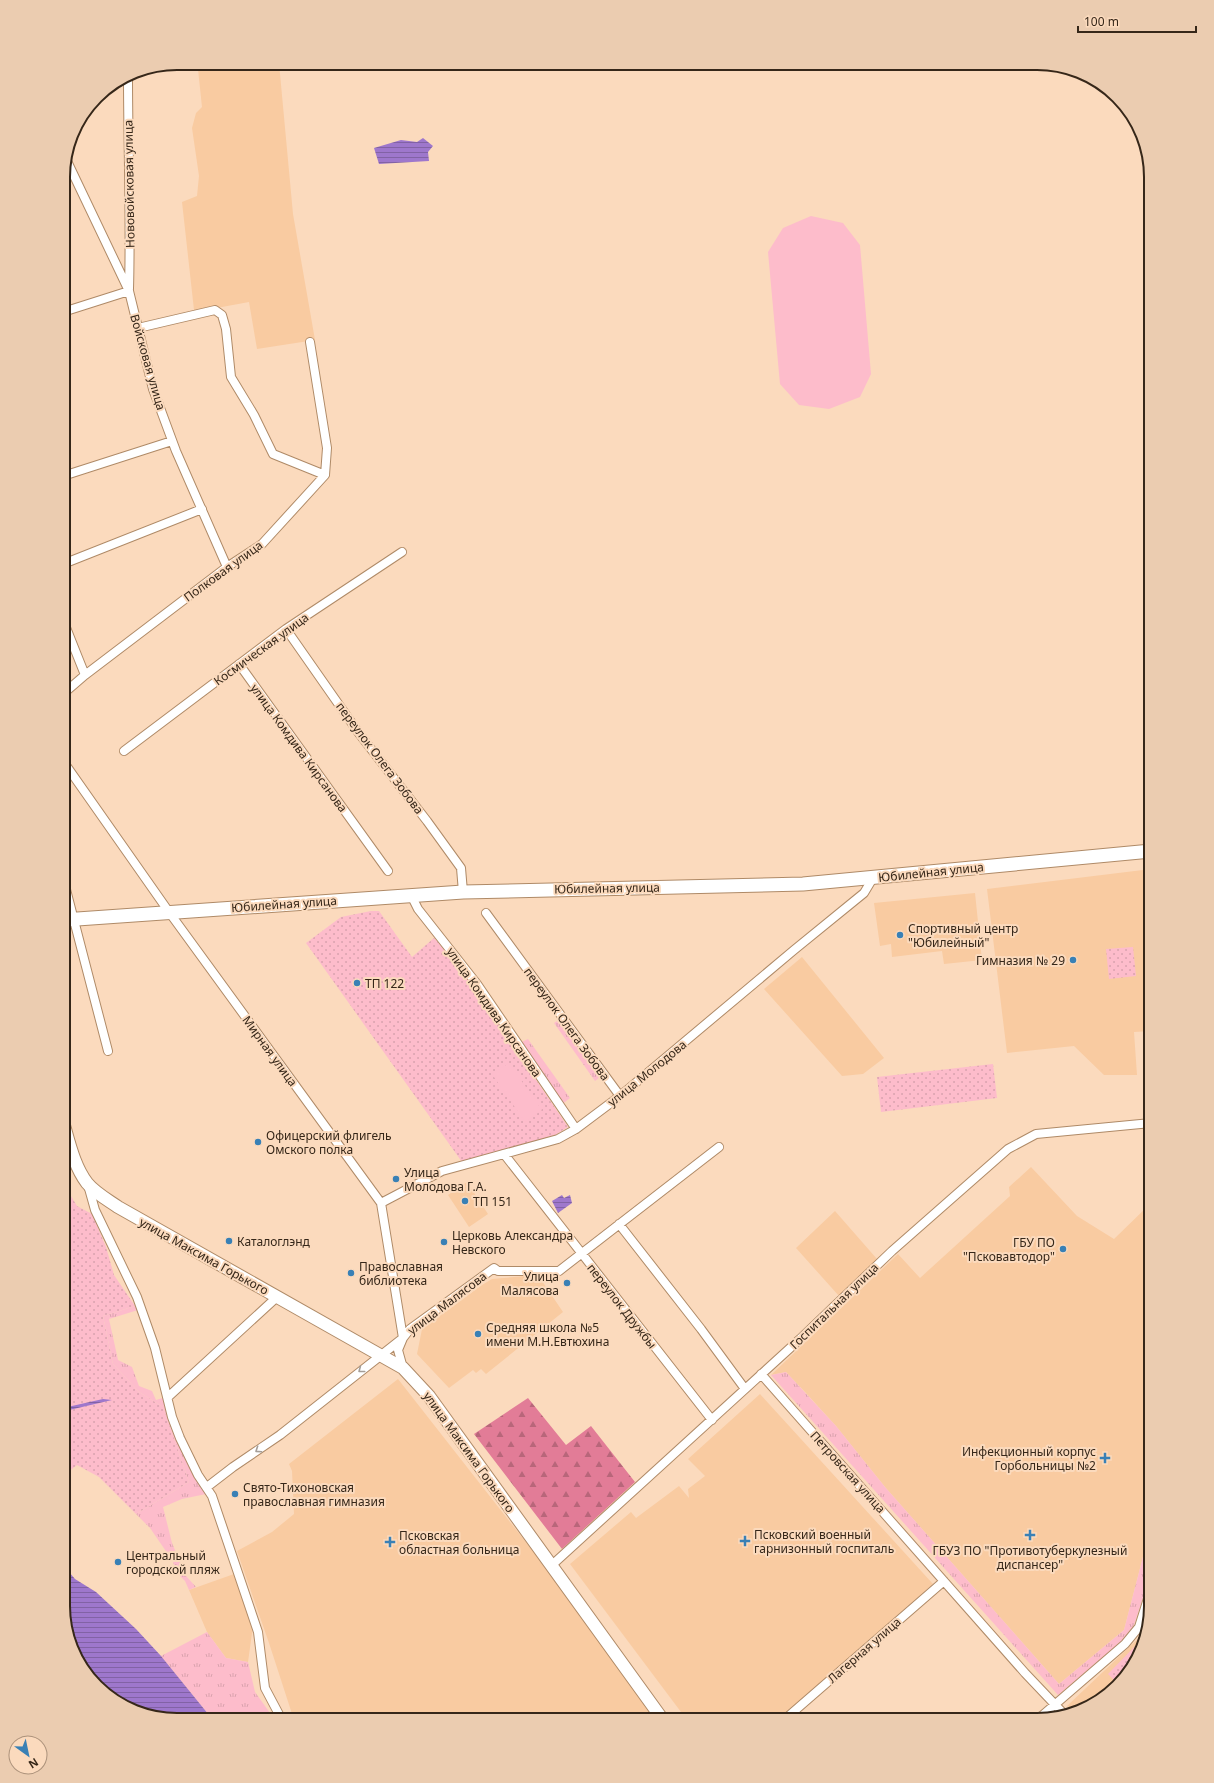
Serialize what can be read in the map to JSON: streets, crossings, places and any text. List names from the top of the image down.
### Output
{
  "streets": {
    "main road": ["Юбилейная улица", "улица Максима Горького"],
    "street": [
      "Нововойсковая улица",
      "Войсковая улица",
      "Полковая улица",
      "Космическая улица",
      "улица Комдива Кирсанова",
      "переулок Олега Зобова",
      "Мирная улица",
      "улица Молодова",
      "улица Малясова",
      "переулок Дружбы",
      "Госпитальная улица",
      "Петровская улица",
      "Лагерная улица"
    ]
  },
  "crossings": [
    ["Нововойсковая улица", "Войсковая улица"],
    ["Войсковая улица", "Полковая улица"],
    ["Космическая улица", "улица Комдива Кирсанова"],
    ["Космическая улица", "переулок Олега Зобова"],
    ["улица Комдива Кирсанова", "Юбилейная улица"],
    ["улица Комдива Кирсанова", "улица Молодова"],
    ["переулок Олега Зобова", "Юбилейная улица"],
    ["переулок Олега Зобова", "улица Молодова"],
    ["Юбилейная улица", "Мирная улица"],
    ["Юбилейная улица", "улица Молодова"],
    ["Мирная улица", "улица Молодова"],
    ["Мирная улица", "улица Максима Горького"],
    ["Мирная улица", "улица Малясова"],
    ["улица Молодова", "переулок Дружбы"],
    ["улица Максима Горького", "улица Малясова"],
    ["улица Максима Горького", "Госпитальная улица"],
    ["улица Малясова", "переулок Дружбы"],
    ["переулок Дружбы", "Госпитальная улица"],
    ["Госпитальная улица", "Петровская улица"],
    ["Петровская улица", "Лагерная улица"]
  ],
  "places": {
    "other": [
      "Спортивный центр \"Юбилейный\"",
      "Гимназия № 29",
      "ТП 122",
      "Офицерский флигель Омского полка",
      "Улица Молодова Г.А.",
      "ТП 151",
      "Каталоглэнд",
      "Церковь Александра Невского",
      "ГБУ ПО \"Псковавтодор\"",
      "Православная библиотека",
      "Улица Малясова",
      "Средняя школа №5 имени М.Н.Евтюхина",
      "Свято-Тихоновская православная гимназия",
      "Центральный городской пляж"
    ],
    "health": [
      "Инфекционный корпус Горбольницы №2",
      "ГБУЗ ПО \"Противотуберкулезный диспансер\"",
      "Псковский военный гарнизонный госпиталь",
      "Псковская областная больница"
    ]
  },
  "scale_bar": "100 m",
  "north": "bottom right"
}
